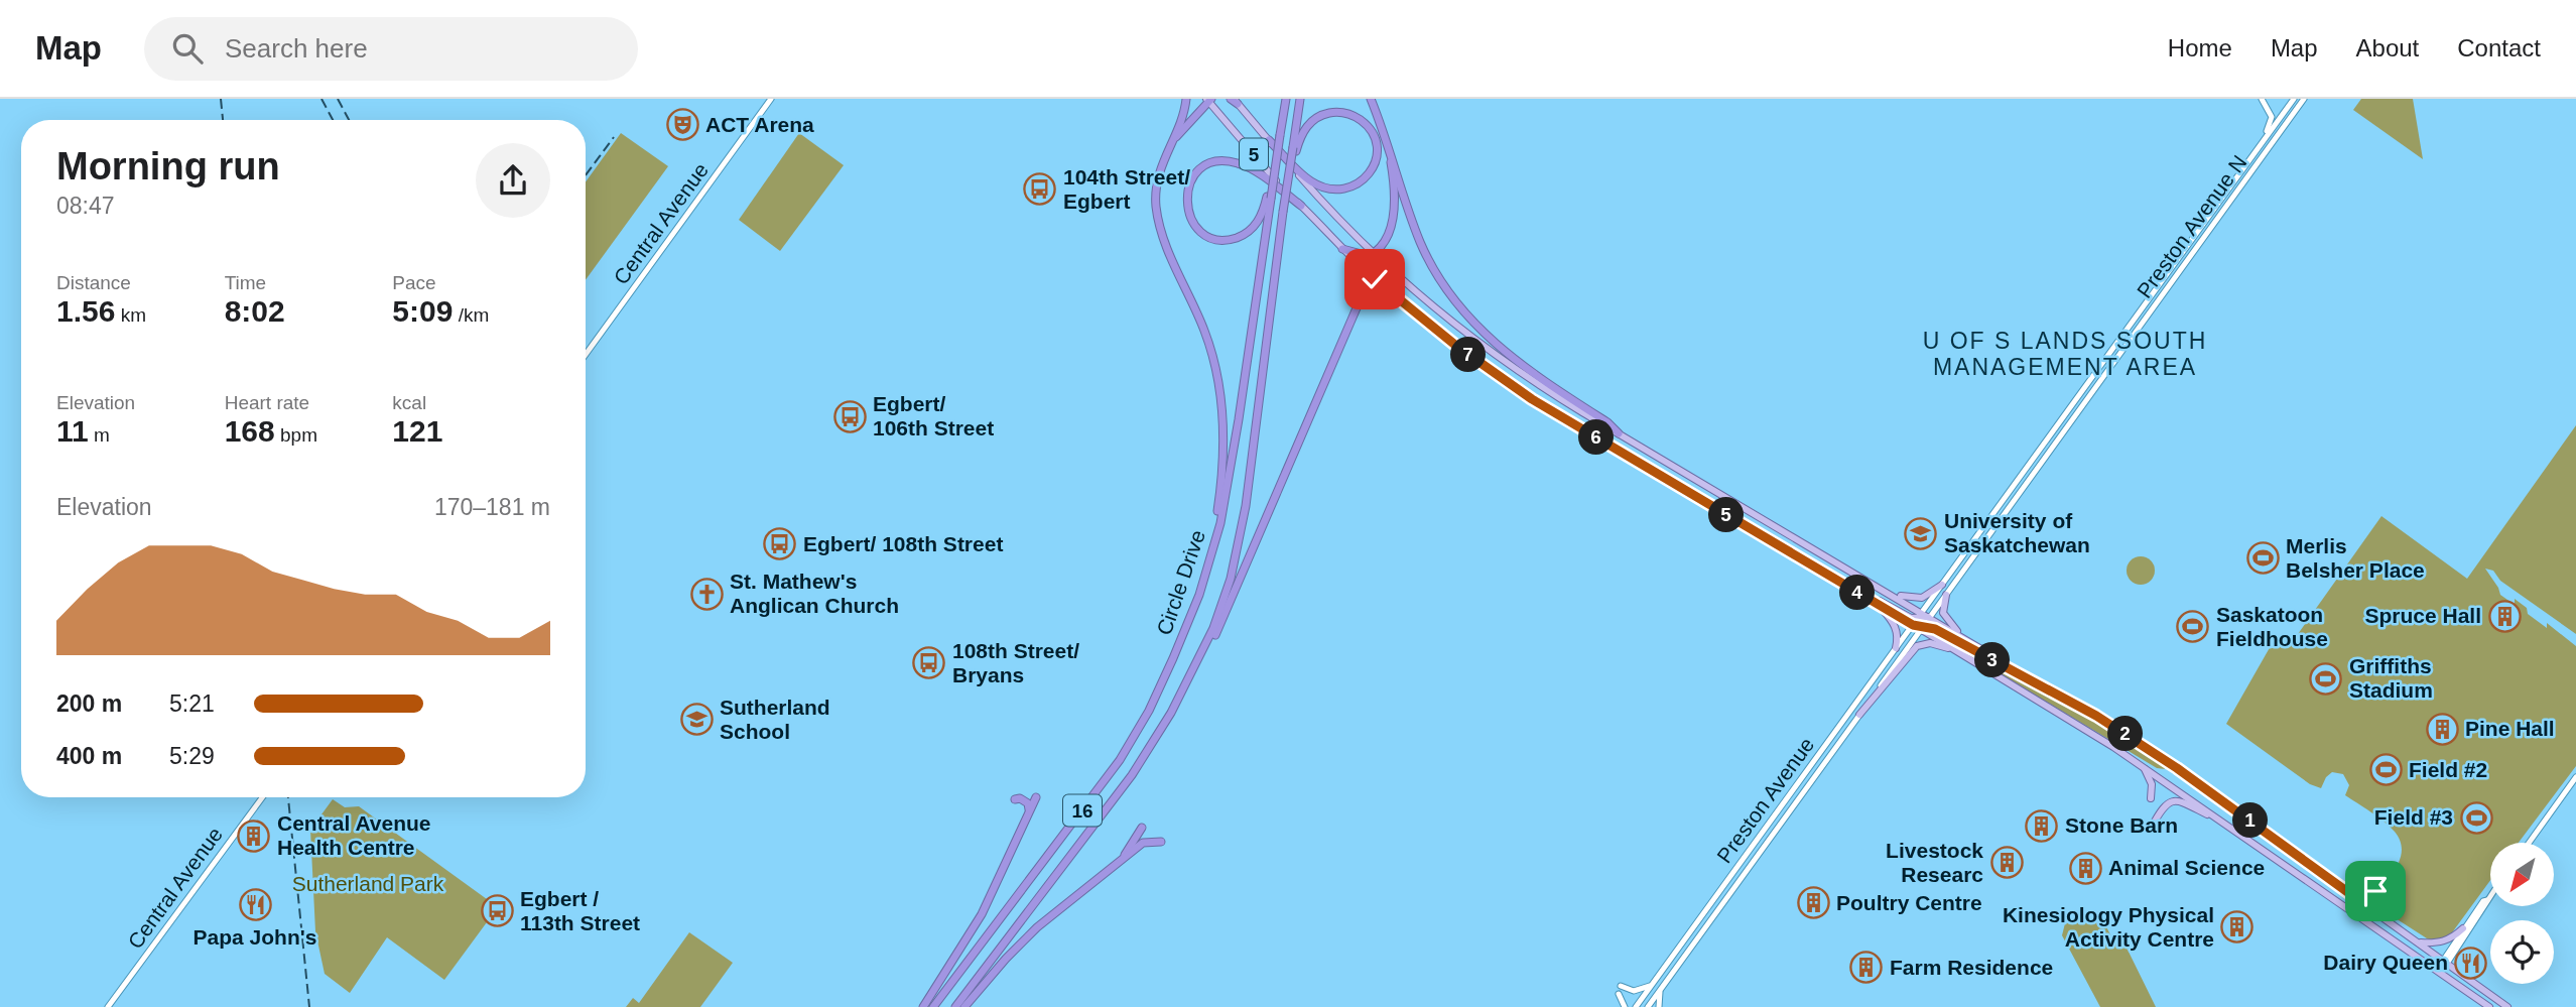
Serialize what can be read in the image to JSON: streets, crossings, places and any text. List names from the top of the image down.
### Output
{
  "streets": {
    "highway": ["Circle Drive", "16"],
    "main road": [
      "5",
      "Central Avenue",
      "Preston Avenue N",
      "Preston Avenue"
    ]
  },
  "crossings": [
    ["5", "Preston Avenue N"],
    ["5", "Preston Avenue"],
    ["Preston Avenue N", "Preston Avenue"]
  ],
  "districts": ["U OF S LANDS SOUTH MANAGEMENT AREA"],
  "parks": ["Sutherland Park"],
  "places": {
    "theatre": ["ACT Arena"],
    "bus stop": [
      "104th Street/ Egbert",
      "Egbert/ 106th Street",
      "Egbert/ 108th Street",
      "108th Street/ Bryans",
      "Egbert / 113th Street"
    ],
    "school or university": ["University of Saskatchewan", "Sutherland School"],
    "sports": [
      "Merlis Belsher Place",
      "Saskatoon Fieldhouse",
      "Griffiths Stadium",
      "Field #2",
      "Field #3"
    ],
    "church": ["St. Mathew's Anglican Church"],
    "building": [
      "Spruce Hall",
      "Pine Hall",
      "Stone Barn",
      "Central Avenue Health Centre",
      "Livestock Researc",
      "Animal Science",
      "Poultry Centre",
      "Kinesiology Physical Activity Centre",
      "Farm Residence"
    ],
    "restaurant": ["Papa John's", "Dairy Queen"]
  },
  "north": "bottom left",
  "page": {
    "header": "Map",
    "search": "Search here",
    "nav": [
      "Home",
      "Map",
      "About",
      "Contact"
    ],
    "heading": ["Morning run", "08:47"],
    "stats": [
      ["Distance", "1.56 km"],
      ["Time", "8:02"],
      ["Pace", "5:09 /km"],
      ["Elevation", "11 m"],
      ["Heart rate", "168 bpm"],
      ["kcal", "121"]
    ],
    "pins": [
      "7",
      "6",
      "5",
      "4",
      "3",
      "2",
      "1"
    ],
    "chart": ["Elevation", "170–181 m"],
    "list": [
      {
        "name": "200 m",
        "note": "5:21"
      },
      {
        "name": "400 m",
        "note": "5:29"
      }
    ]
  }
}
